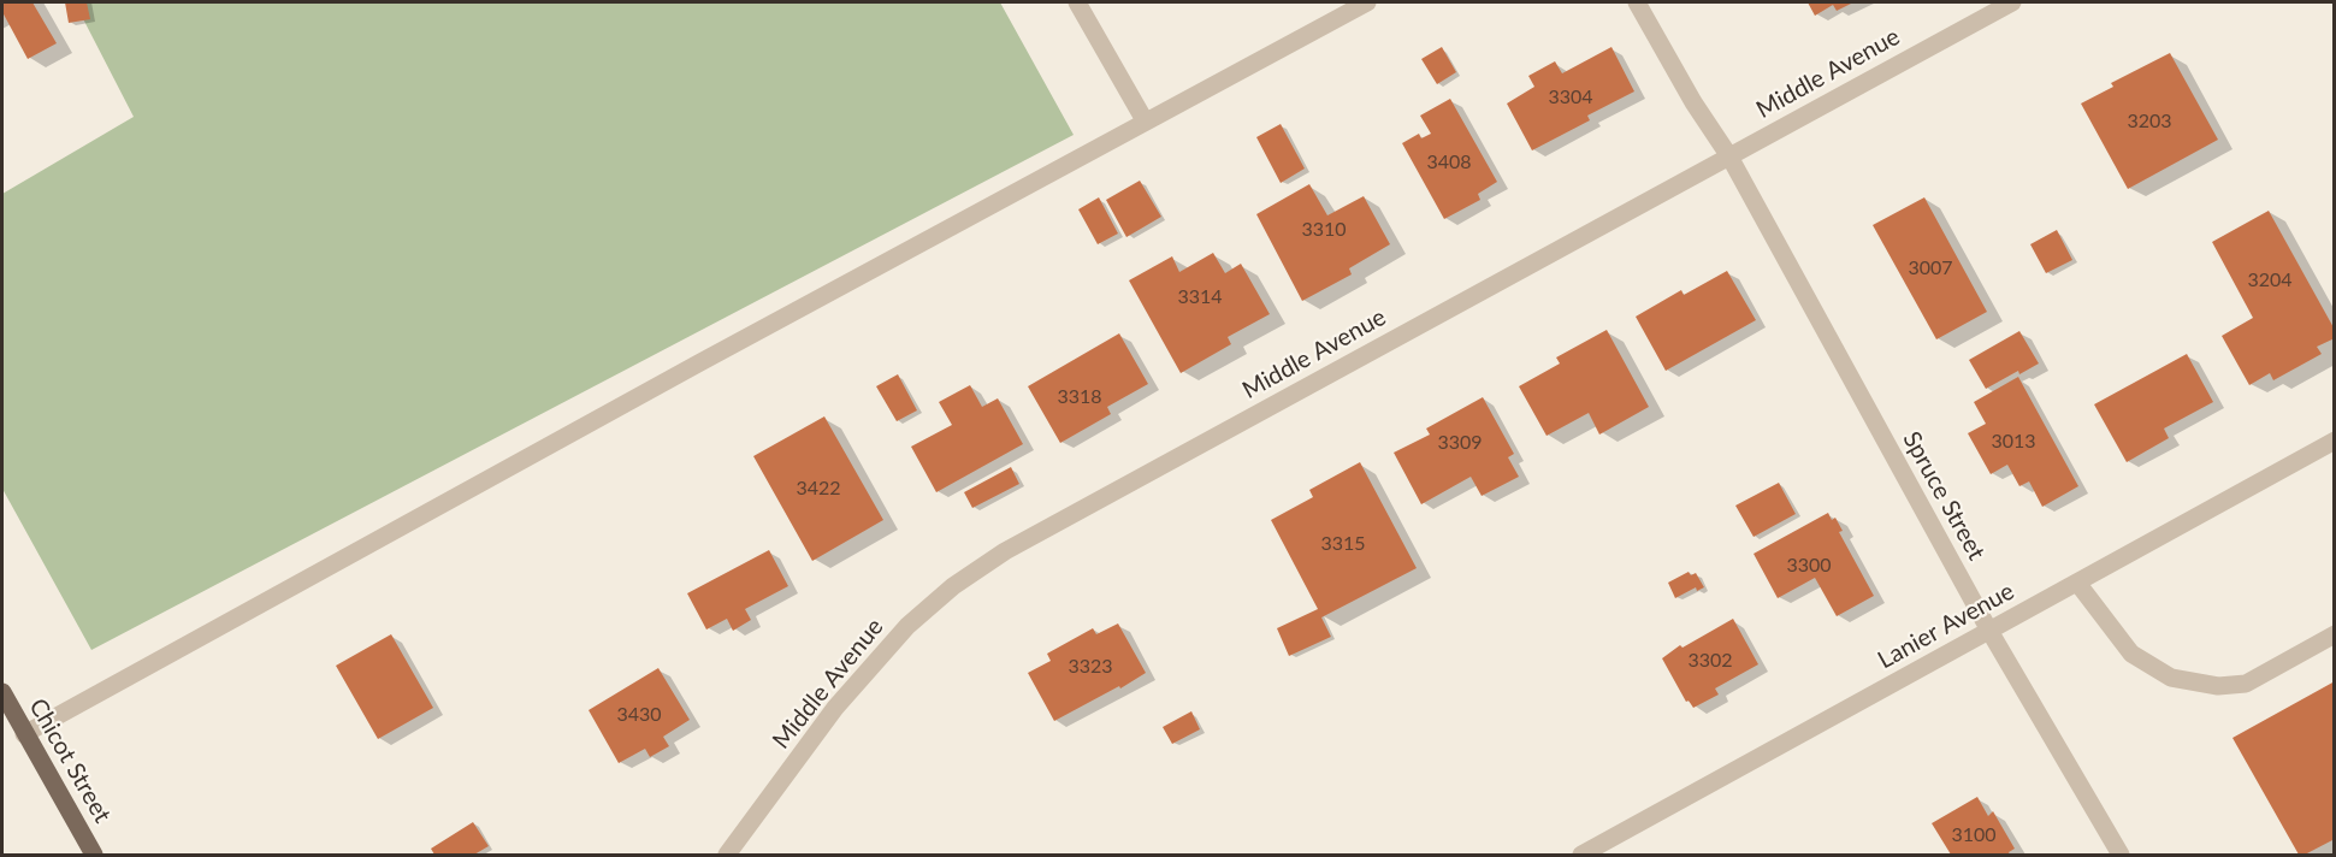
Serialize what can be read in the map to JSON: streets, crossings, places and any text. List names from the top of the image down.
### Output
{
  "streets": {
    "main road": ["Chicot Street"],
    "street": ["Middle Avenue", "Spruce Street", "Lanier Avenue"]
  },
  "crossings": [
    ["Middle Avenue", "Spruce Street"],
    ["Spruce Street", "Lanier Avenue"]
  ],
  "house_numbers": [
    "3304",
    "3203",
    "3408",
    "3310",
    "3007",
    "3204",
    "3314",
    "3318",
    "3013",
    "3309",
    "3422",
    "3315",
    "3300",
    "3302",
    "3323",
    "3430",
    "3100"
  ]
}
